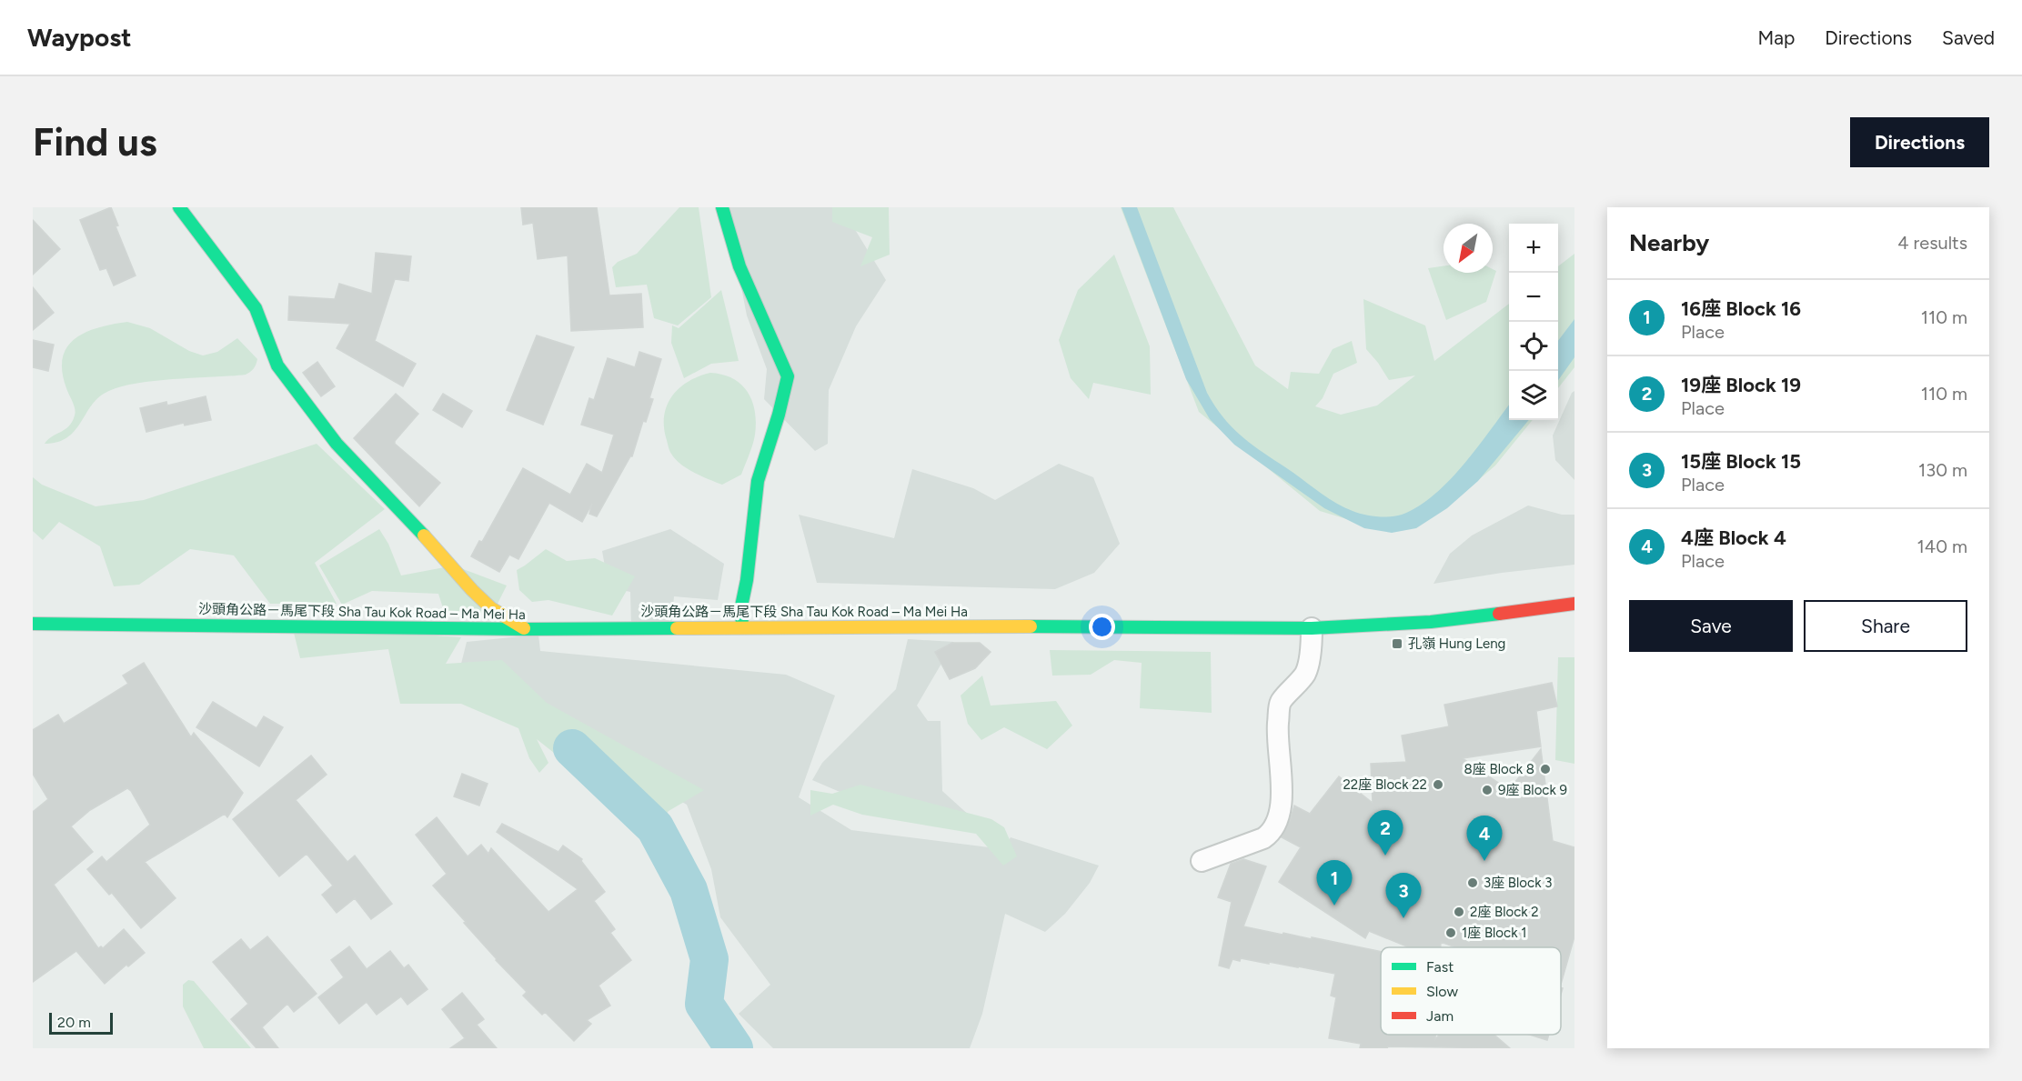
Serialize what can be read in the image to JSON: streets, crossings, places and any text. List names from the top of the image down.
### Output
{
  "streets": {
    "main road": ["沙頭角公路－馬尾下段 Sha Tau Kok Road – Ma Mei Ha"]
  },
  "places": {
    "transit": ["孔嶺 Hung Leng"],
    "other": [
      "8座 Block 8",
      "22座 Block 22",
      "9座 Block 9",
      "3座 Block 3",
      "2座 Block 2",
      "1座 Block 1"
    ]
  },
  "legend": ["Fast", "Slow", "Jam"],
  "scale_bar": "20 m",
  "north": "bottom left",
  "page": {
    "header": "Waypost",
    "nav": ["Map", "Directions", "Saved"],
    "buttons": [
      "Directions",
      ["Save", "Share"]
    ],
    "title": "Find us",
    "heading": ["Nearby", "4 results"],
    "map_buttons": ["+", "−"],
    "list": [
      {
        "mark": "1",
        "name": "16座 Block 16",
        "note": "Place",
        "value": "110 m"
      },
      {
        "mark": "2",
        "name": "19座 Block 19",
        "note": "Place",
        "value": "110 m"
      },
      {
        "mark": "3",
        "name": "15座 Block 15",
        "note": "Place",
        "value": "130 m"
      },
      {
        "mark": "4",
        "name": "4座 Block 4",
        "note": "Place",
        "value": "140 m"
      }
    ],
    "pins": [
      "2",
      "4",
      "1",
      "3"
    ],
    "scale": "20 m"
  }
}
